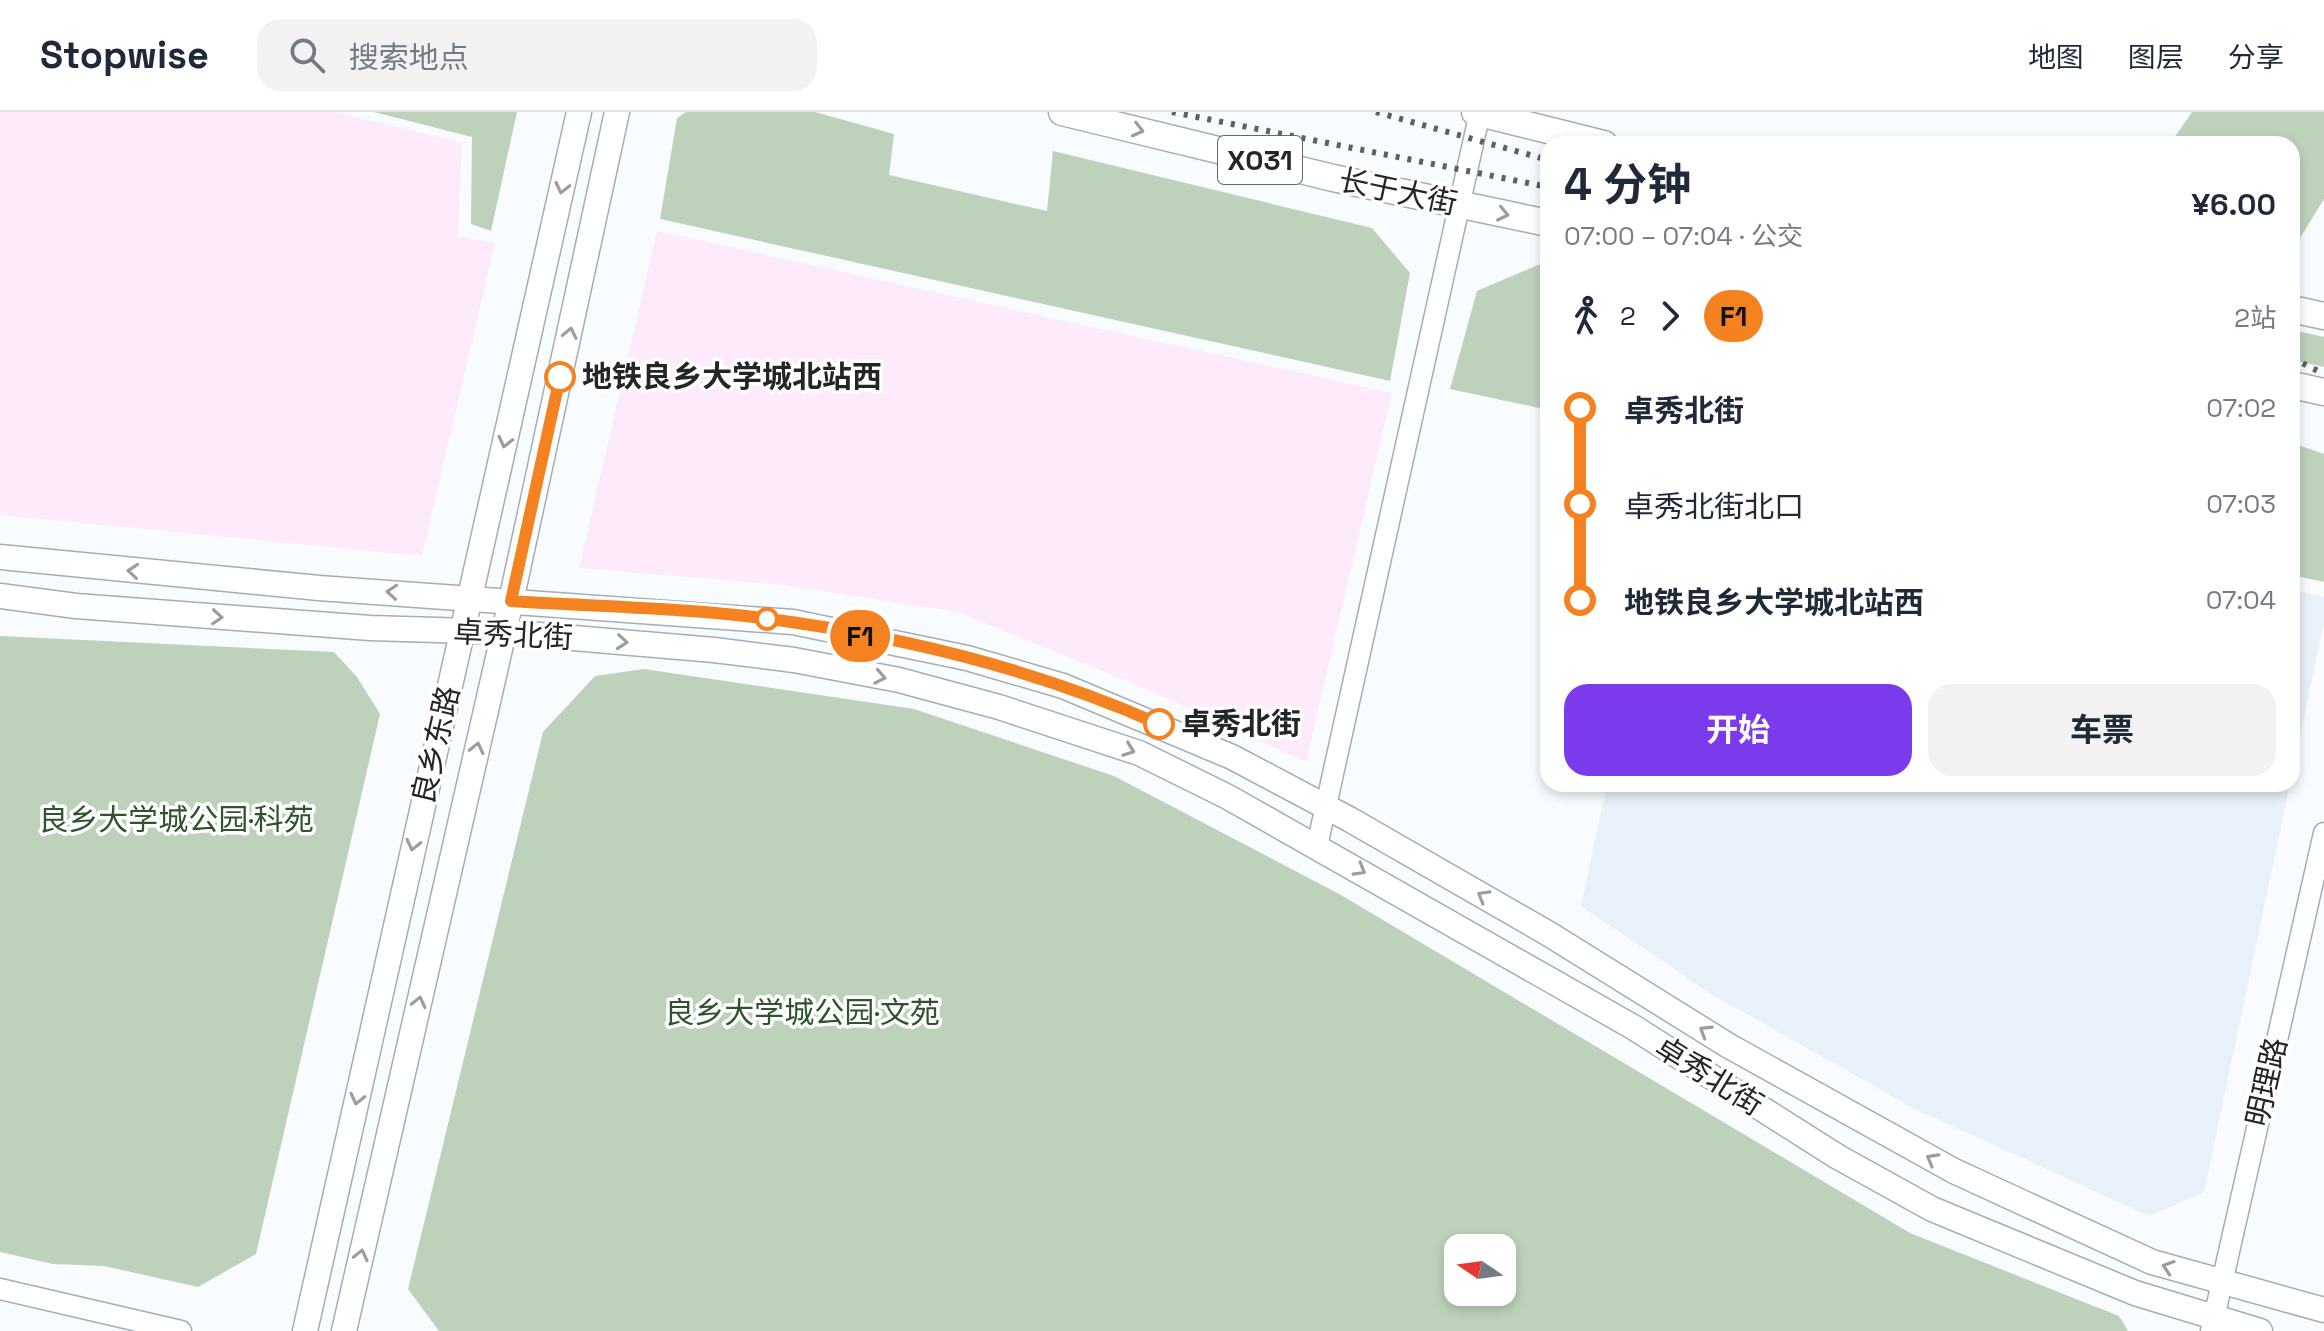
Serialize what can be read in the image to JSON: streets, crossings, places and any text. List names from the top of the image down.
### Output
{
  "streets": {
    "main road": [
      "X031",
      "长于大街",
      "卓秀北街",
      "良乡东路"
    ],
    "street": ["明理路"]
  },
  "crossings": [
    ["卓秀北街", "良乡东路"],
    ["卓秀北街", "明理路"]
  ],
  "one_way": ["长于大街"],
  "parks": ["良乡大学城公园·科苑", "良乡大学城公园·文苑"],
  "places": ["地铁良乡大学城北站西", "卓秀北街"],
  "lines": ["bus line F1"],
  "north": "left",
  "page": {
    "header": "Stopwise",
    "search": "搜索地点",
    "nav": ["地图", "图层", "分享"],
    "on_map": "F1",
    "heading": ["4 分钟", "07:00 – 07:04 · 公交", "¥6.00"],
    "legs": ["2", "F1", "2站"],
    "list": [
      {
        "name": "卓秀北街",
        "value": "07:02"
      },
      {
        "name": "卓秀北街北口",
        "value": "07:03"
      },
      {
        "name": "地铁良乡大学城北站西",
        "value": "07:04"
      }
    ],
    "buttons": ["开始", "车票"]
  }
}
